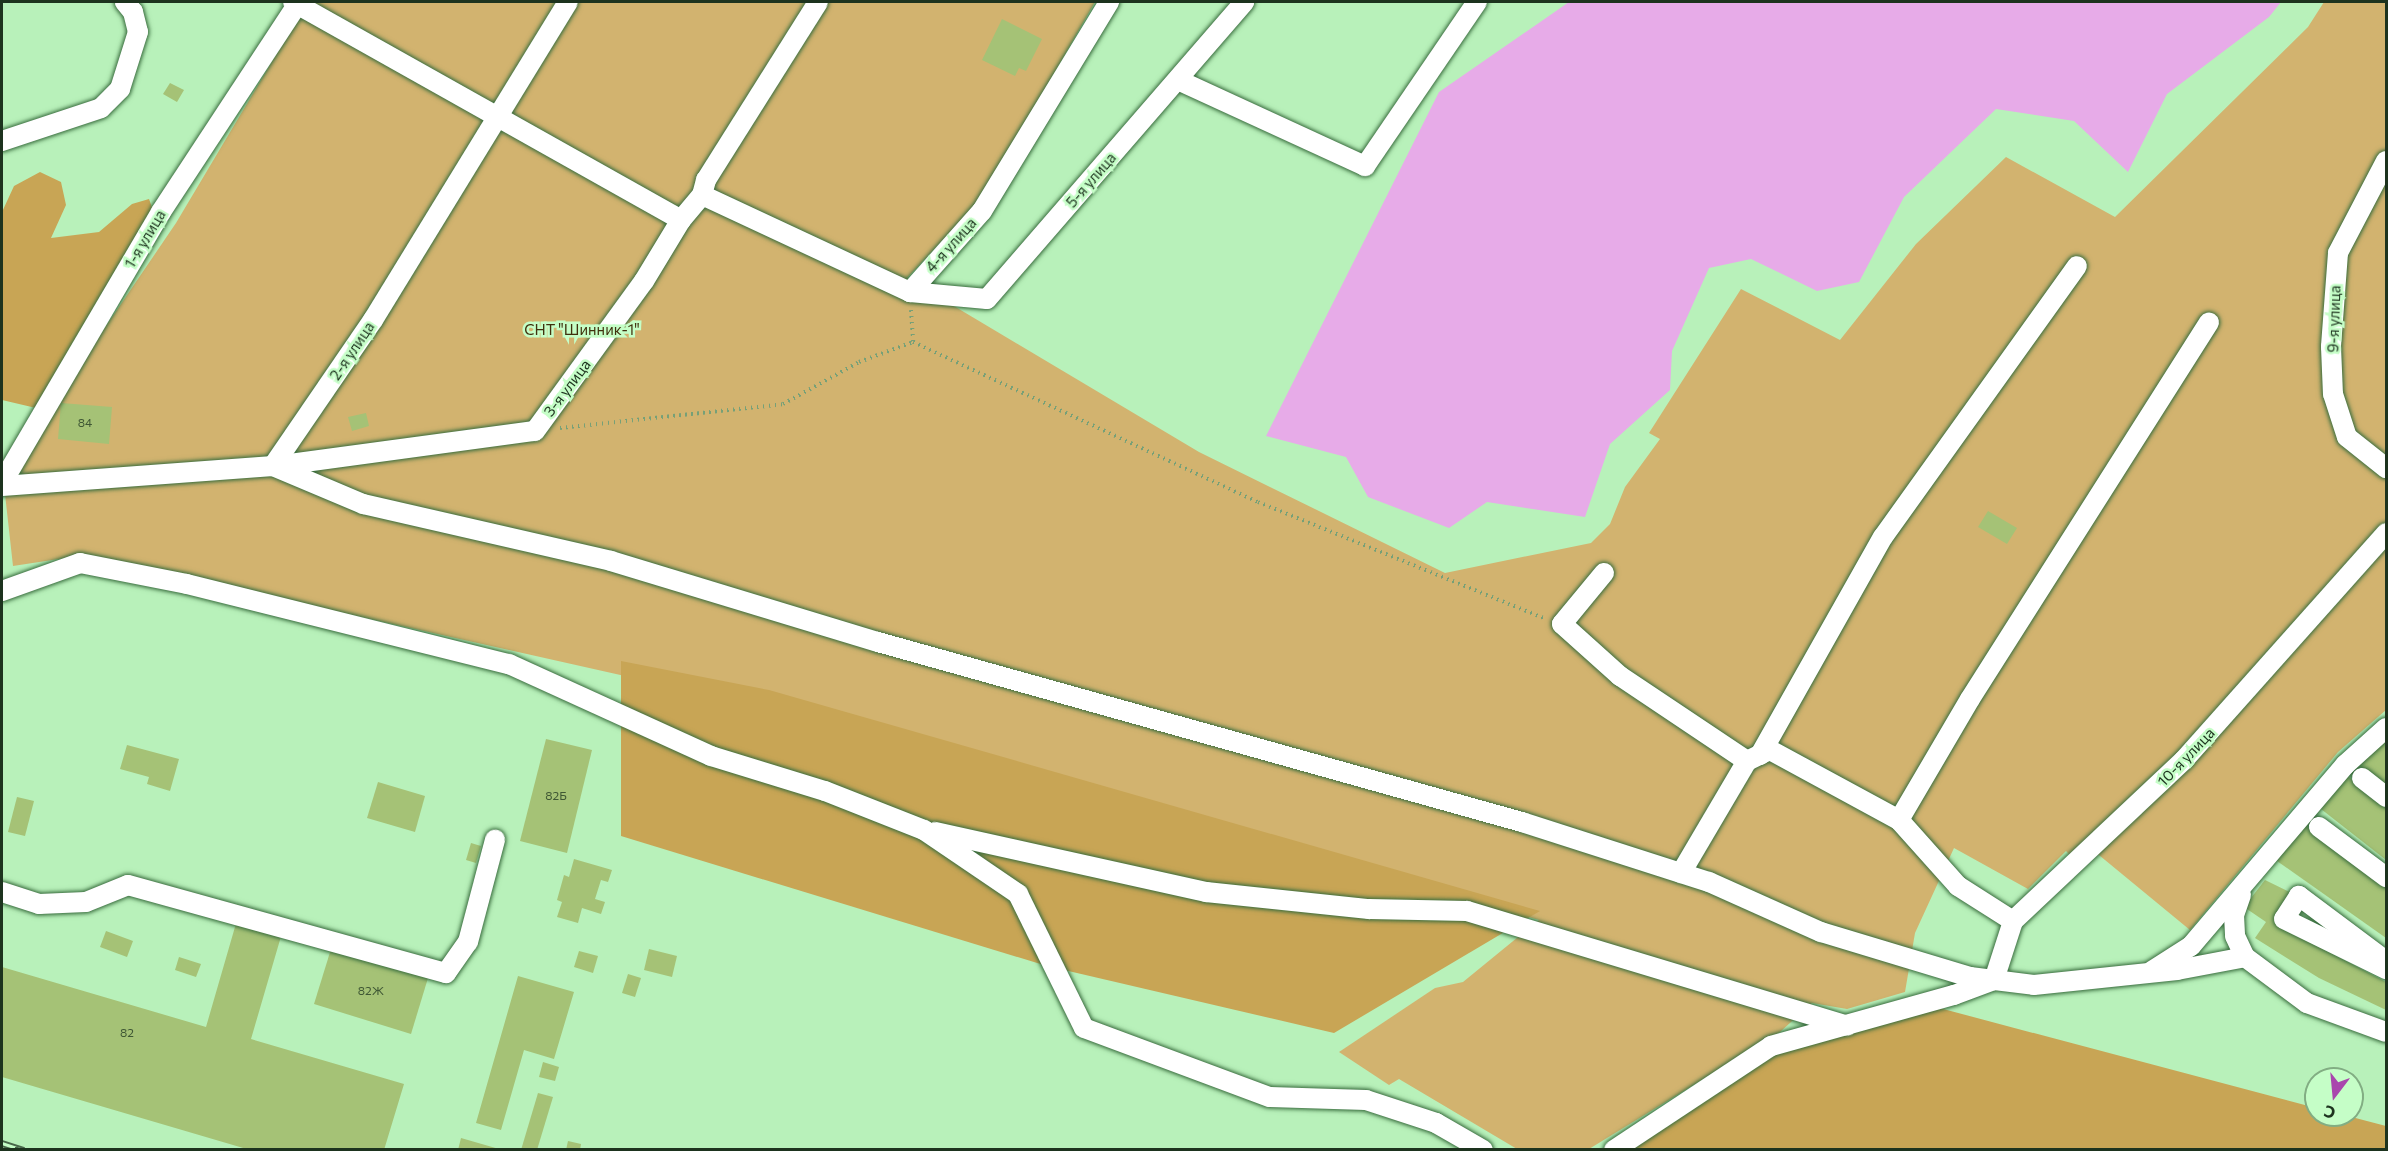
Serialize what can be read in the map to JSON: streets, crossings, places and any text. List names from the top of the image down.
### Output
{
  "streets": {
    "lane": [
      "5-я улица",
      "1-я улица",
      "4-я улица",
      "9-я улица",
      "2-я улица",
      "3-я улица",
      "10-я улица"
    ]
  },
  "crossings": [
    ["5-я улица", "4-я улица"],
    ["2-я улица", "3-я улица"]
  ],
  "parks": ["СНТ \"Шинник-1\""],
  "house_numbers": [
    "84",
    "82Б",
    "82Ж",
    "82"
  ],
  "north": "bottom"
}
